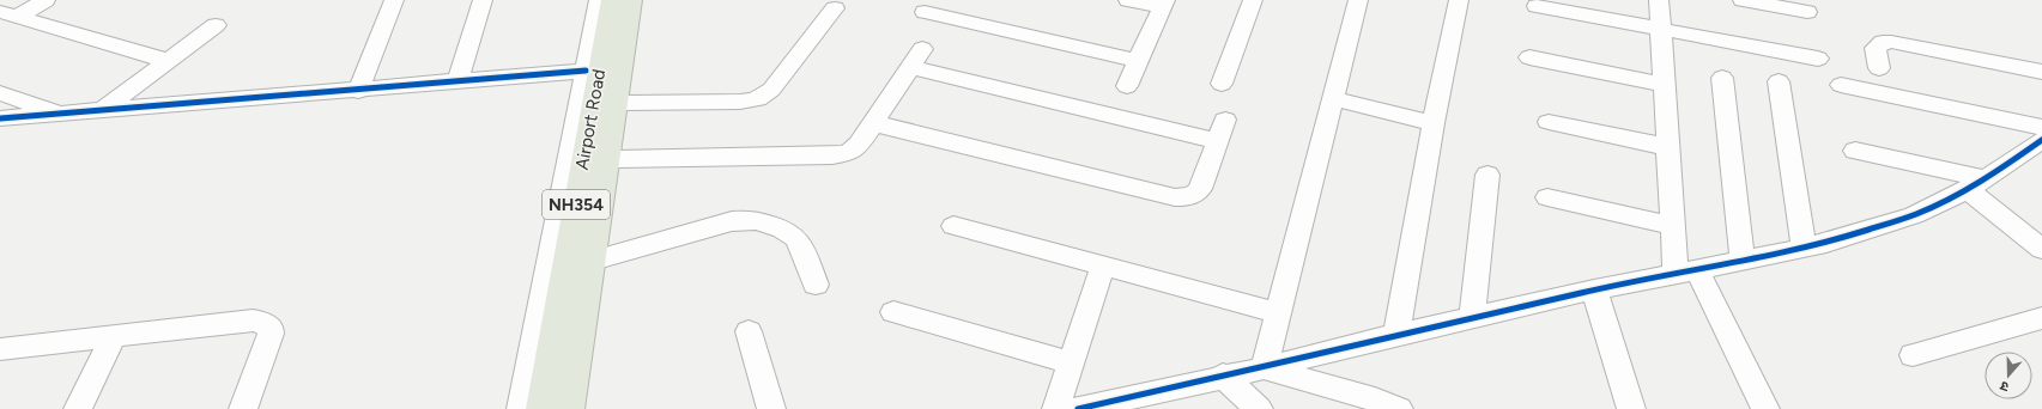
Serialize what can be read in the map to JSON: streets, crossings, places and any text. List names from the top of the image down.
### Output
{
  "streets": {
    "highway": ["Airport Road", "NH354"]
  },
  "north": "bottom"
}
